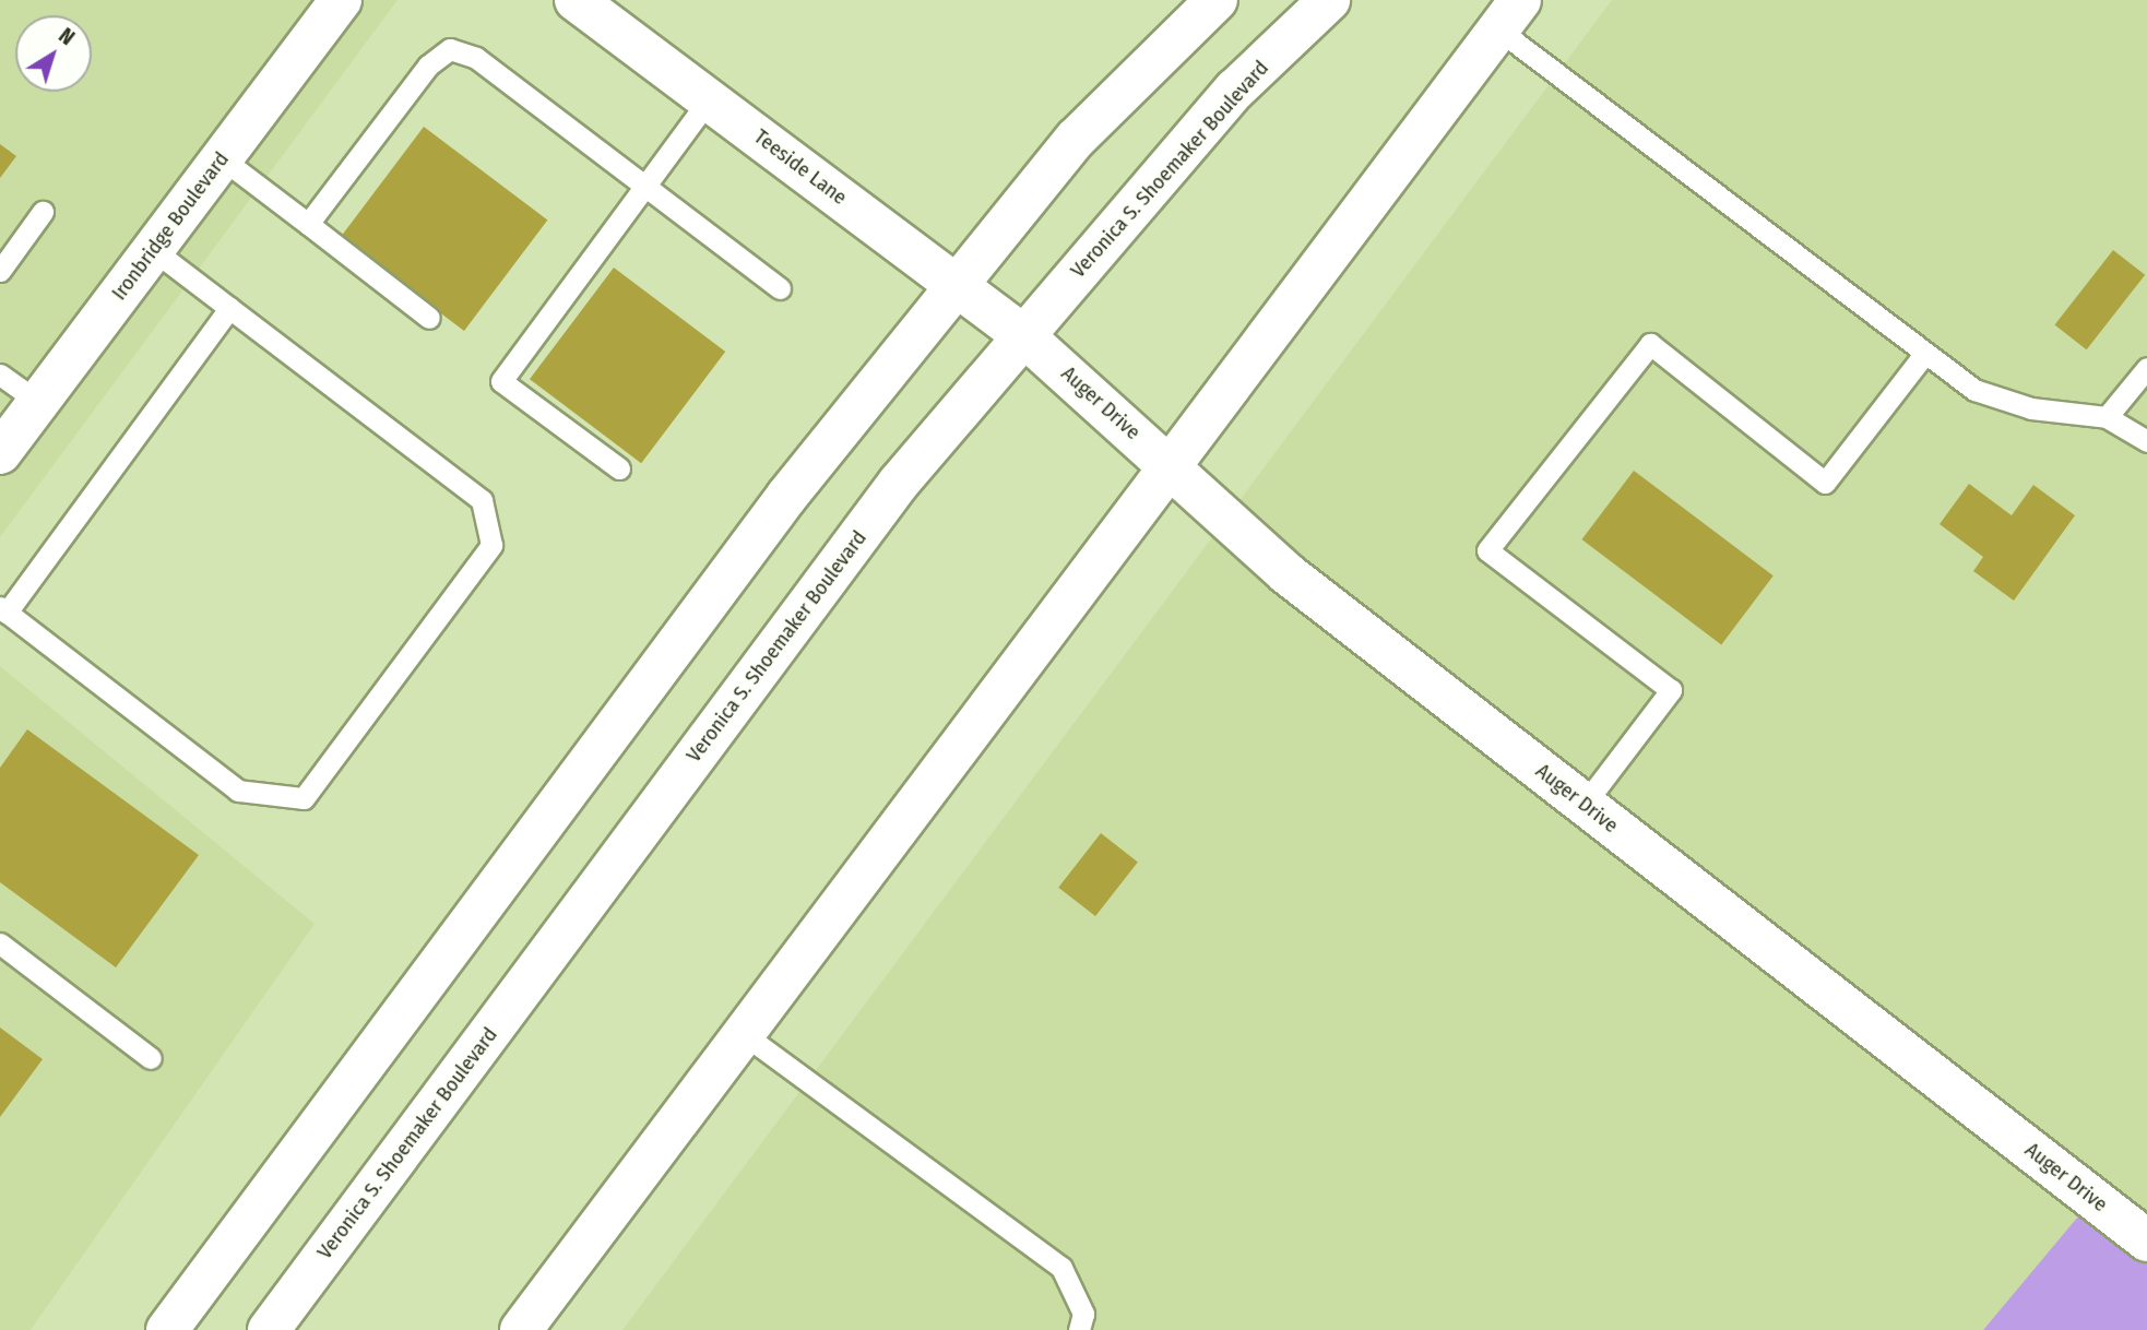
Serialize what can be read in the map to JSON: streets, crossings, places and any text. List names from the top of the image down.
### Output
{
  "streets": {
    "street": [
      "Teeside Lane",
      "Veronica S. Shoemaker Boulevard",
      "Ironbridge Boulevard",
      "Auger Drive"
    ]
  },
  "crossings": [
    ["Teeside Lane", "Veronica S. Shoemaker Boulevard"],
    ["Teeside Lane", "Auger Drive"],
    ["Veronica S. Shoemaker Boulevard", "Auger Drive"]
  ],
  "north": "top right"
}
